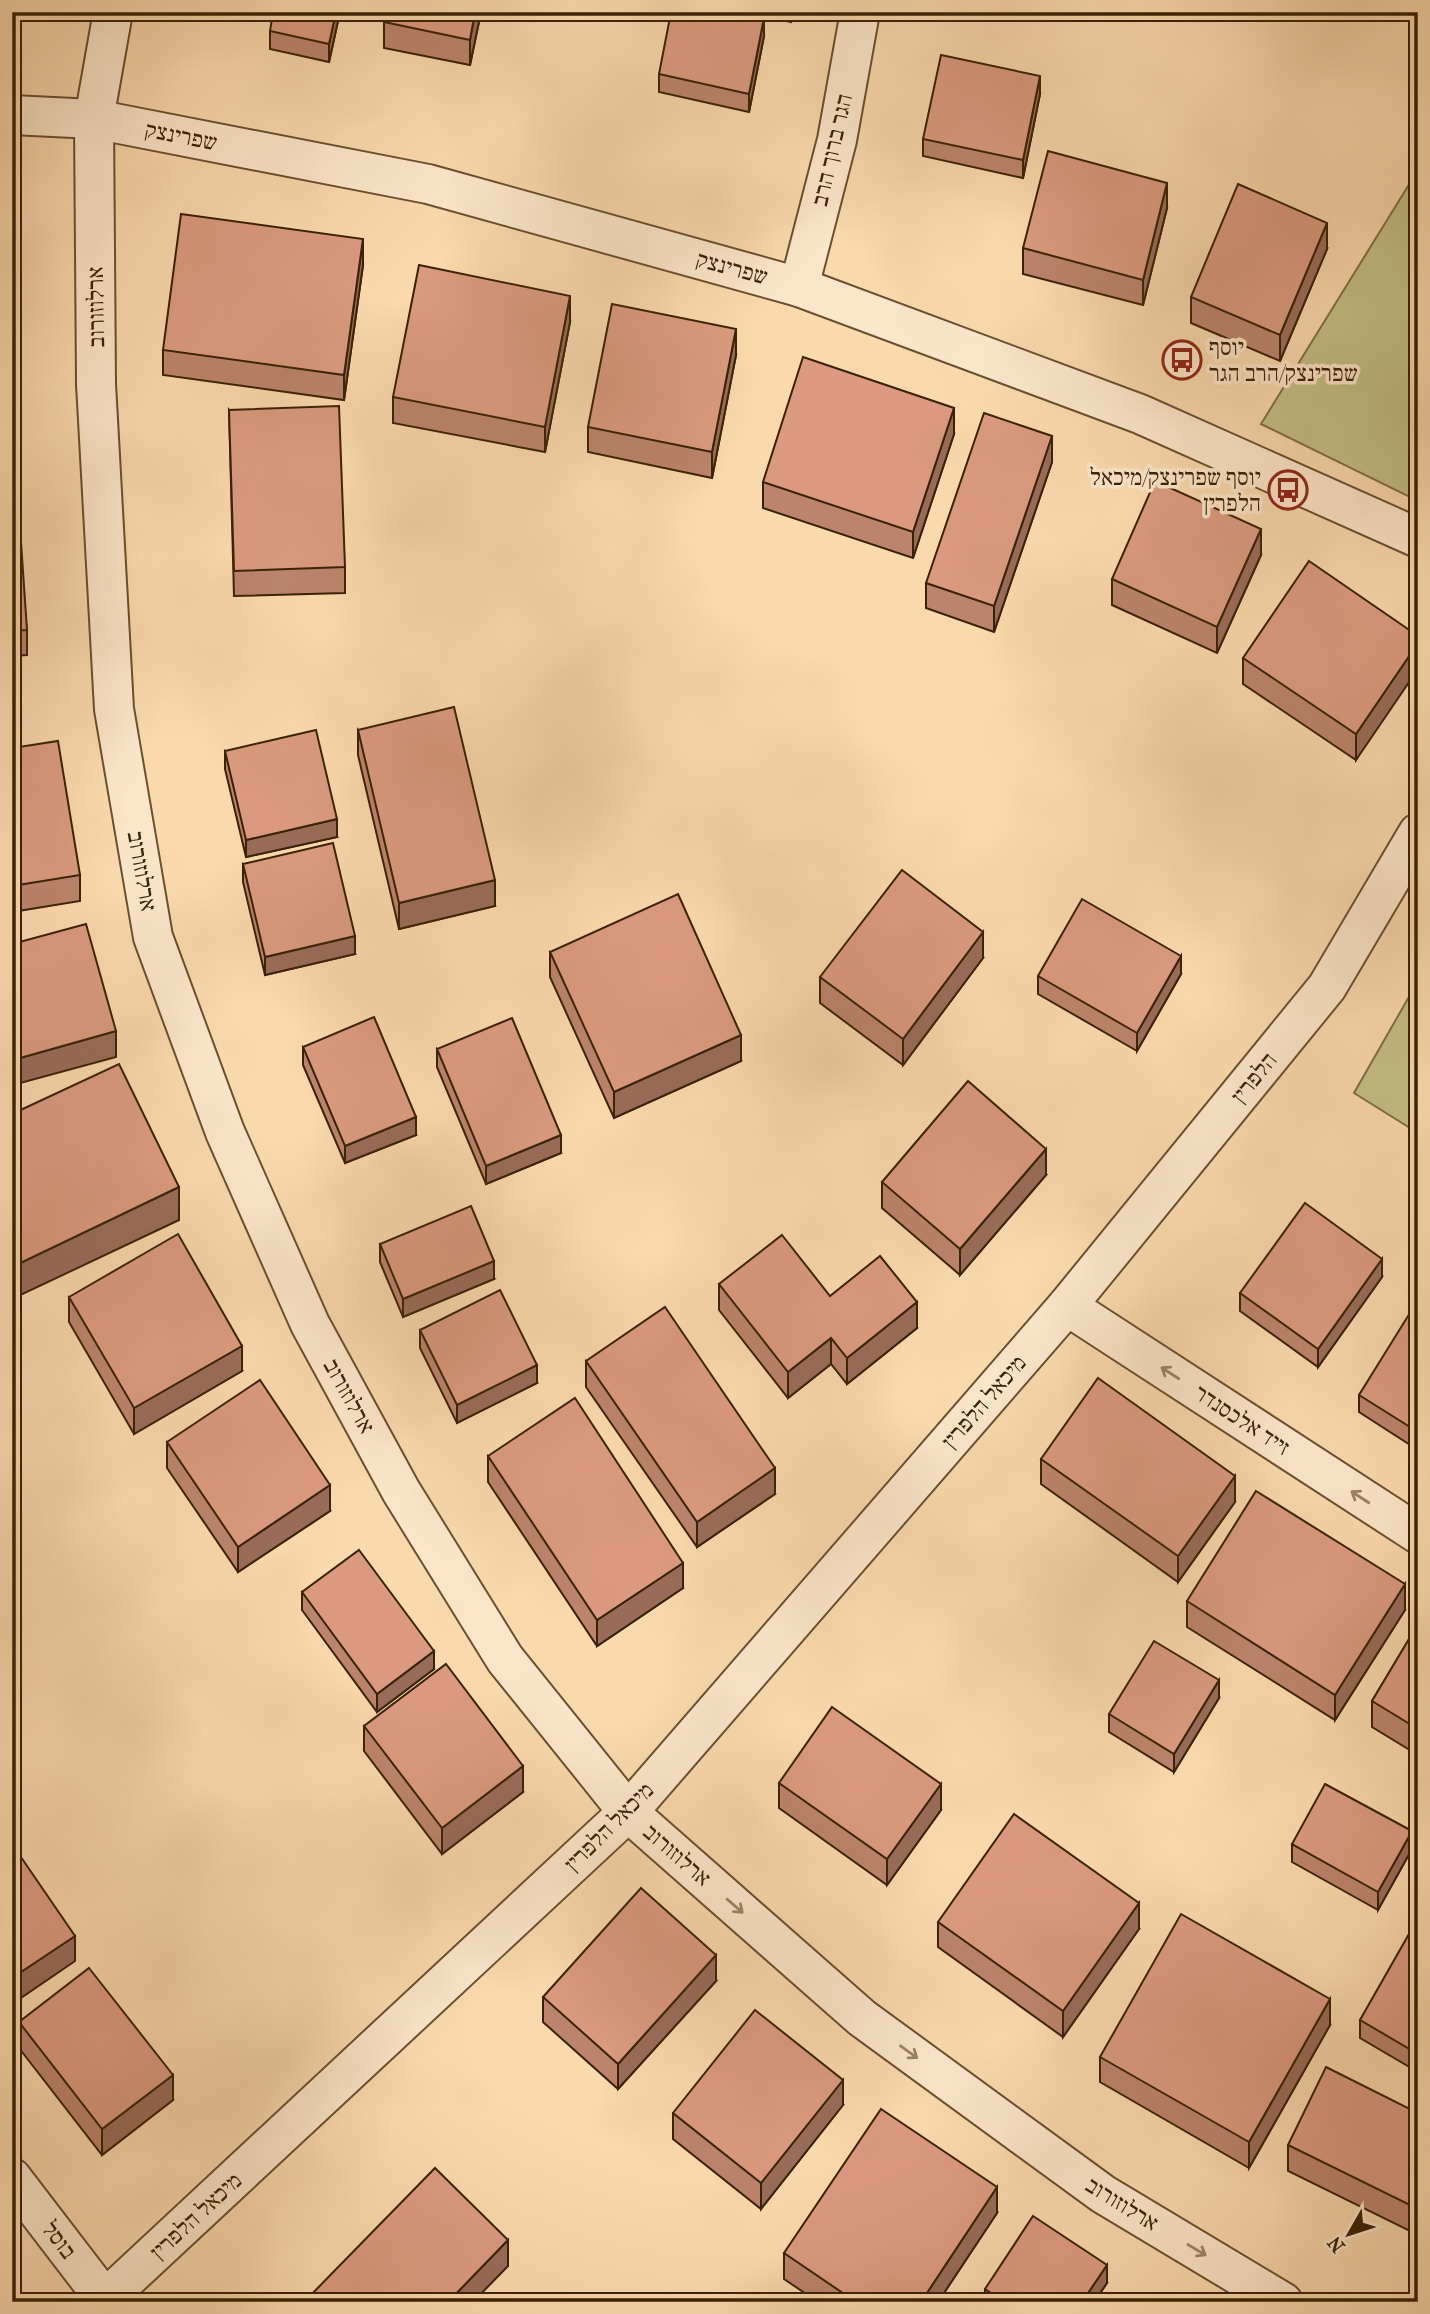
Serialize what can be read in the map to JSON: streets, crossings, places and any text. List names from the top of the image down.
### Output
{
  "streets": {
    "street": [
      "שפרינצק",
      "הגר ברוך הרב",
      "ארלוזורוב",
      "הלפרין",
      "מיכאל הלפרין",
      "זייד אלכסנדר",
      "בוסל"
    ]
  },
  "crossings": [
    ["שפרינצק", "הגר ברוך הרב"],
    ["שפרינצק", "ארלוזורוב"],
    ["ארלוזורוב", "מיכאל הלפרין"],
    ["הלפרין", "מיכאל הלפרין"],
    ["הלפרין", "זייד אלכסנדר"],
    ["מיכאל הלפרין", "זייד אלכסנדר"],
    ["מיכאל הלפרין", "בוסל"]
  ],
  "one_way": ["זייד אלכסנדר"],
  "places": {
    "bus stop": ["יוסף שפרינצק/הרב הגר", "יוסף שפרינצק/מיכאל הלפרין"]
  },
  "north": "bottom left"
}
